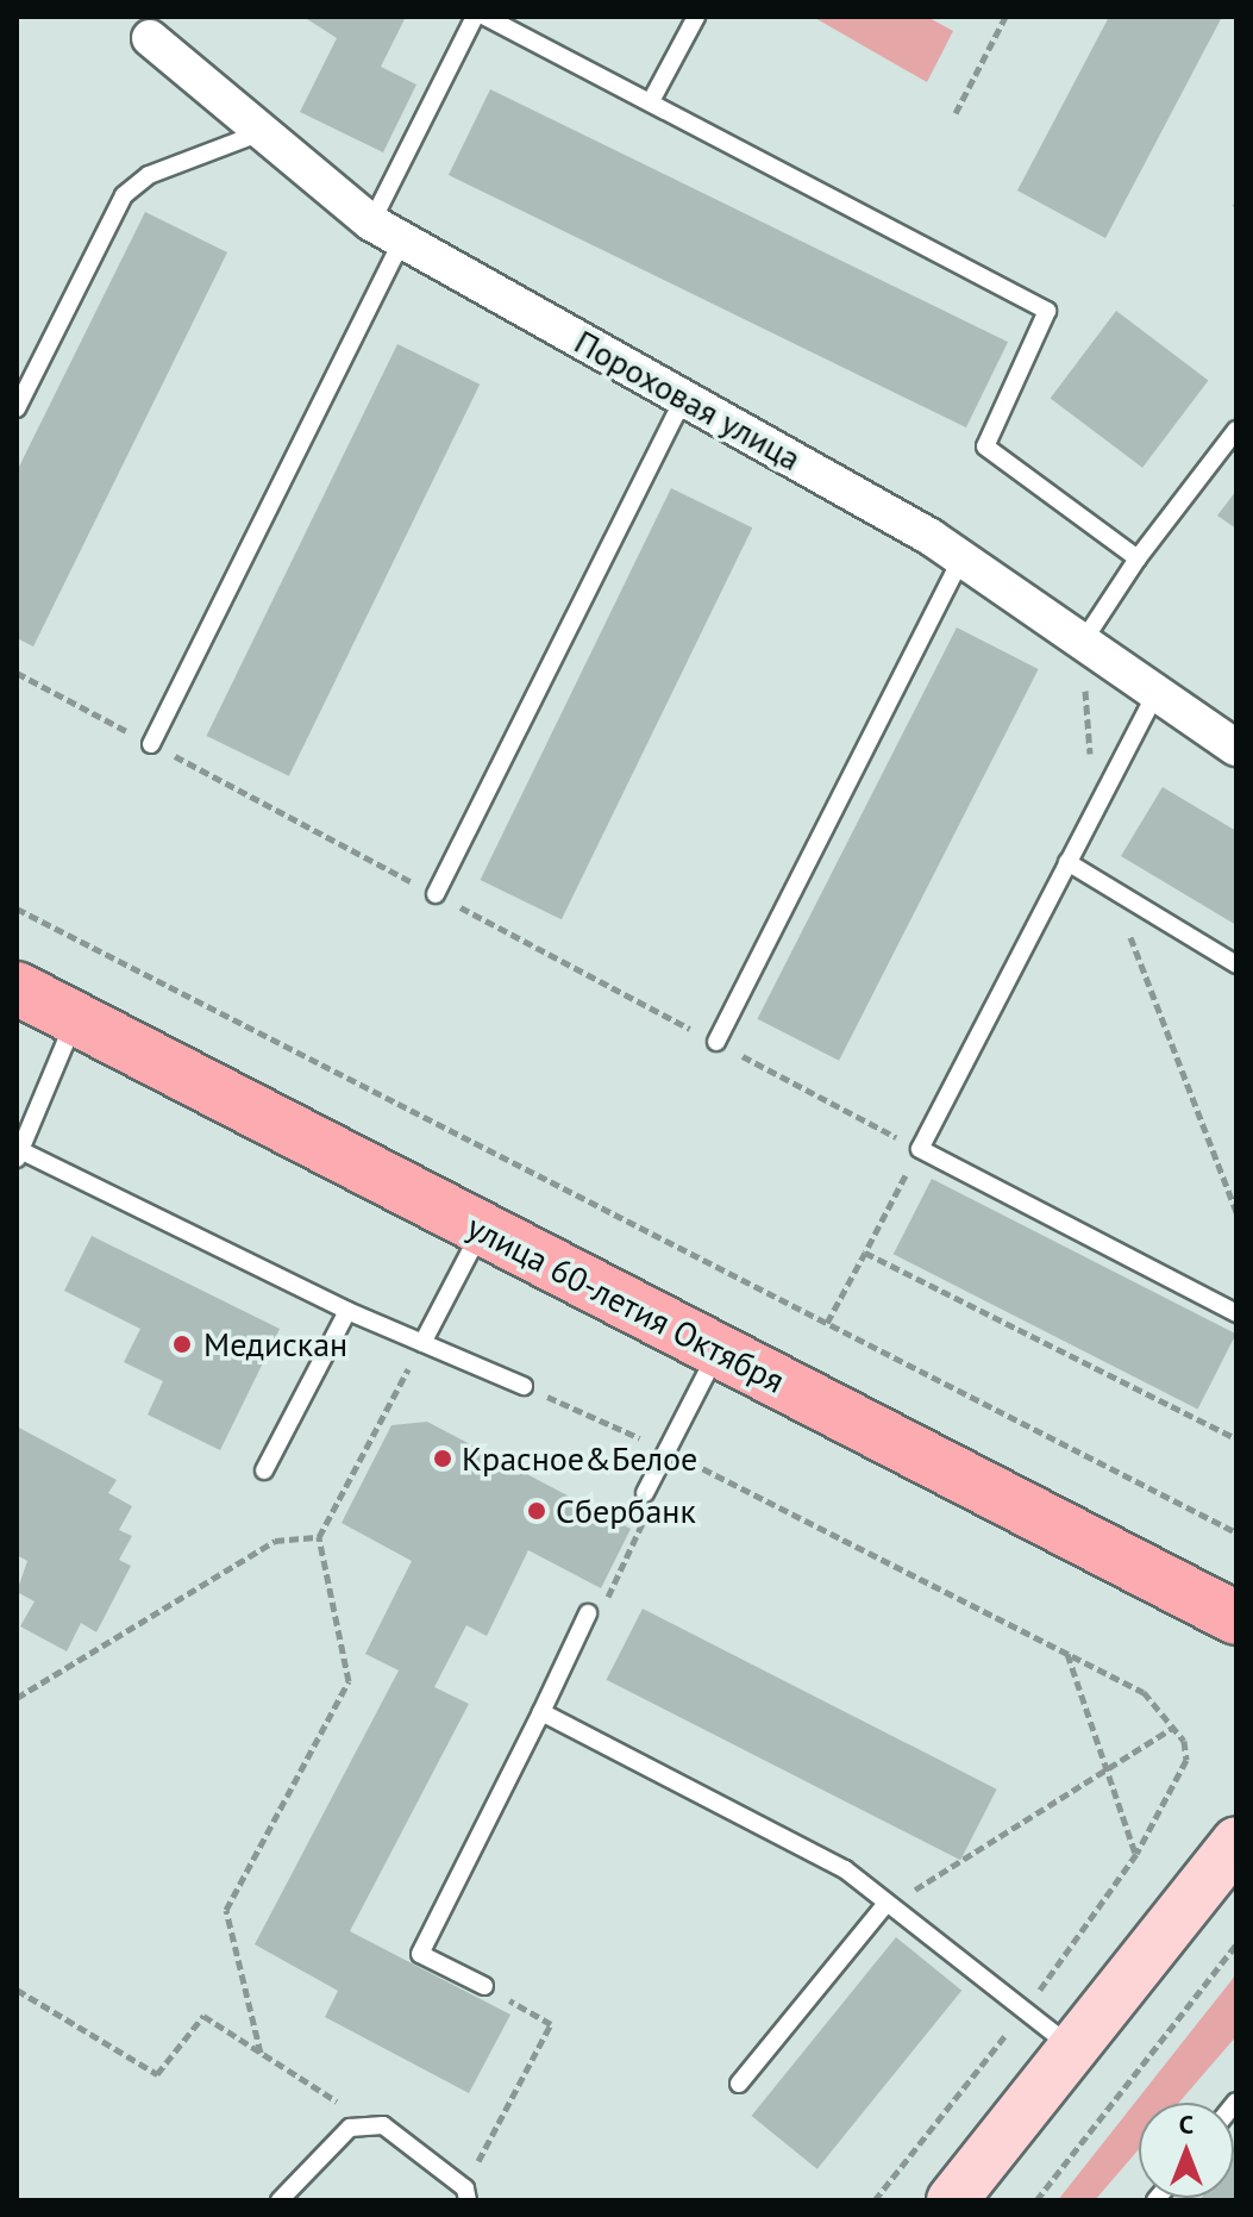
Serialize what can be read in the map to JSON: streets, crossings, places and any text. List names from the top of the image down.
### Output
{
  "streets": {
    "main road": ["улица 60-летия Октября"],
    "street": ["Пороховая улица"]
  },
  "places": ["Медискан", "Красное&Белое", "Сбербанк"],
  "north": "top"
}
